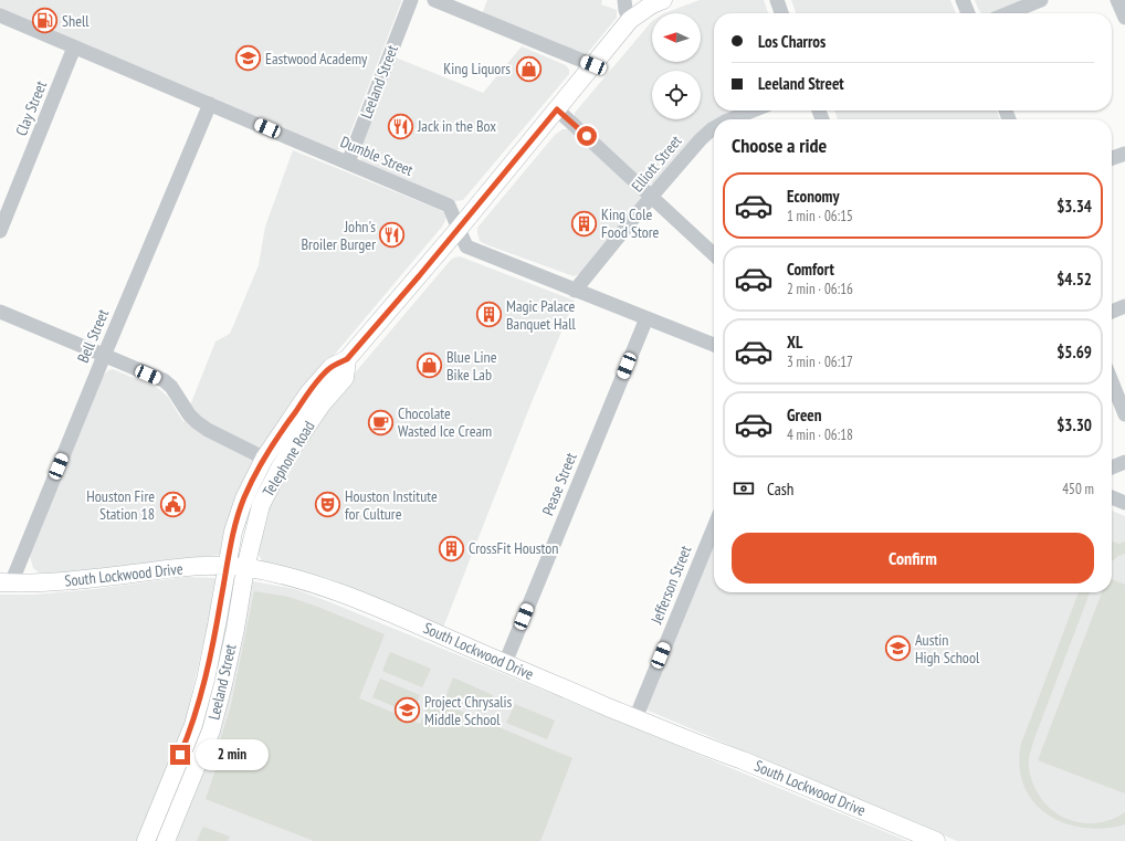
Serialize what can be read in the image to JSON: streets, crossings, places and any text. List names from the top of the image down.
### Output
{
  "streets": {
    "main road": ["Leeland Street", "Telephone Road", "South Lockwood Drive"],
    "street": [
      "Clay Street",
      "Dumble Street",
      "Elliott Street",
      "Bell Street",
      "Pease Street",
      "Jefferson Street"
    ]
  },
  "crossings": [
    ["Leeland Street", "Dumble Street"],
    ["Leeland Street", "Telephone Road"],
    ["Leeland Street", "South Lockwood Drive"],
    ["Clay Street", "Dumble Street"],
    ["Dumble Street", "Elliott Street"],
    ["Dumble Street", "Bell Street"],
    ["Dumble Street", "Telephone Road"],
    ["Dumble Street", "Pease Street"],
    ["Bell Street", "South Lockwood Drive"],
    ["Telephone Road", "South Lockwood Drive"],
    ["Pease Street", "South Lockwood Drive"],
    ["South Lockwood Drive", "Jefferson Street"]
  ],
  "places": {
    "fuel station": ["Shell"],
    "school or university": ["Eastwood Academy", "Austin High School", "Project Chrysalis Middle School"],
    "shop": ["King Liquors", "Blue Line Bike Lab"],
    "restaurant": ["Jack in the Box", "John's Broiler Burger"],
    "building": ["King Cole Food Store", "Magic Palace Banquet Hall", "CrossFit Houston"],
    "cafe": ["Chocolate Wasted Ice Cream"],
    "public building": ["Houston Fire Station 18"],
    "theatre": ["Houston Institute for Culture"]
  },
  "north": "left",
  "page": {
    "banner": ["Los Charros", "Leeland Street"],
    "heading": "Choose a ride",
    "list": [
      {
        "name": "Economy",
        "note": "1 min · 06:15",
        "value": "$3.34"
      },
      {
        "name": "Comfort",
        "note": "2 min · 06:16",
        "value": "$4.52"
      },
      {
        "name": "XL",
        "note": "3 min · 06:17",
        "value": "$5.69"
      },
      {
        "name": "Green",
        "note": "4 min · 06:18",
        "value": "$3.30"
      }
    ],
    "pay": ["Cash", "450 m"],
    "buttons": "Confirm",
    "bubble": "2 min"
  }
}
